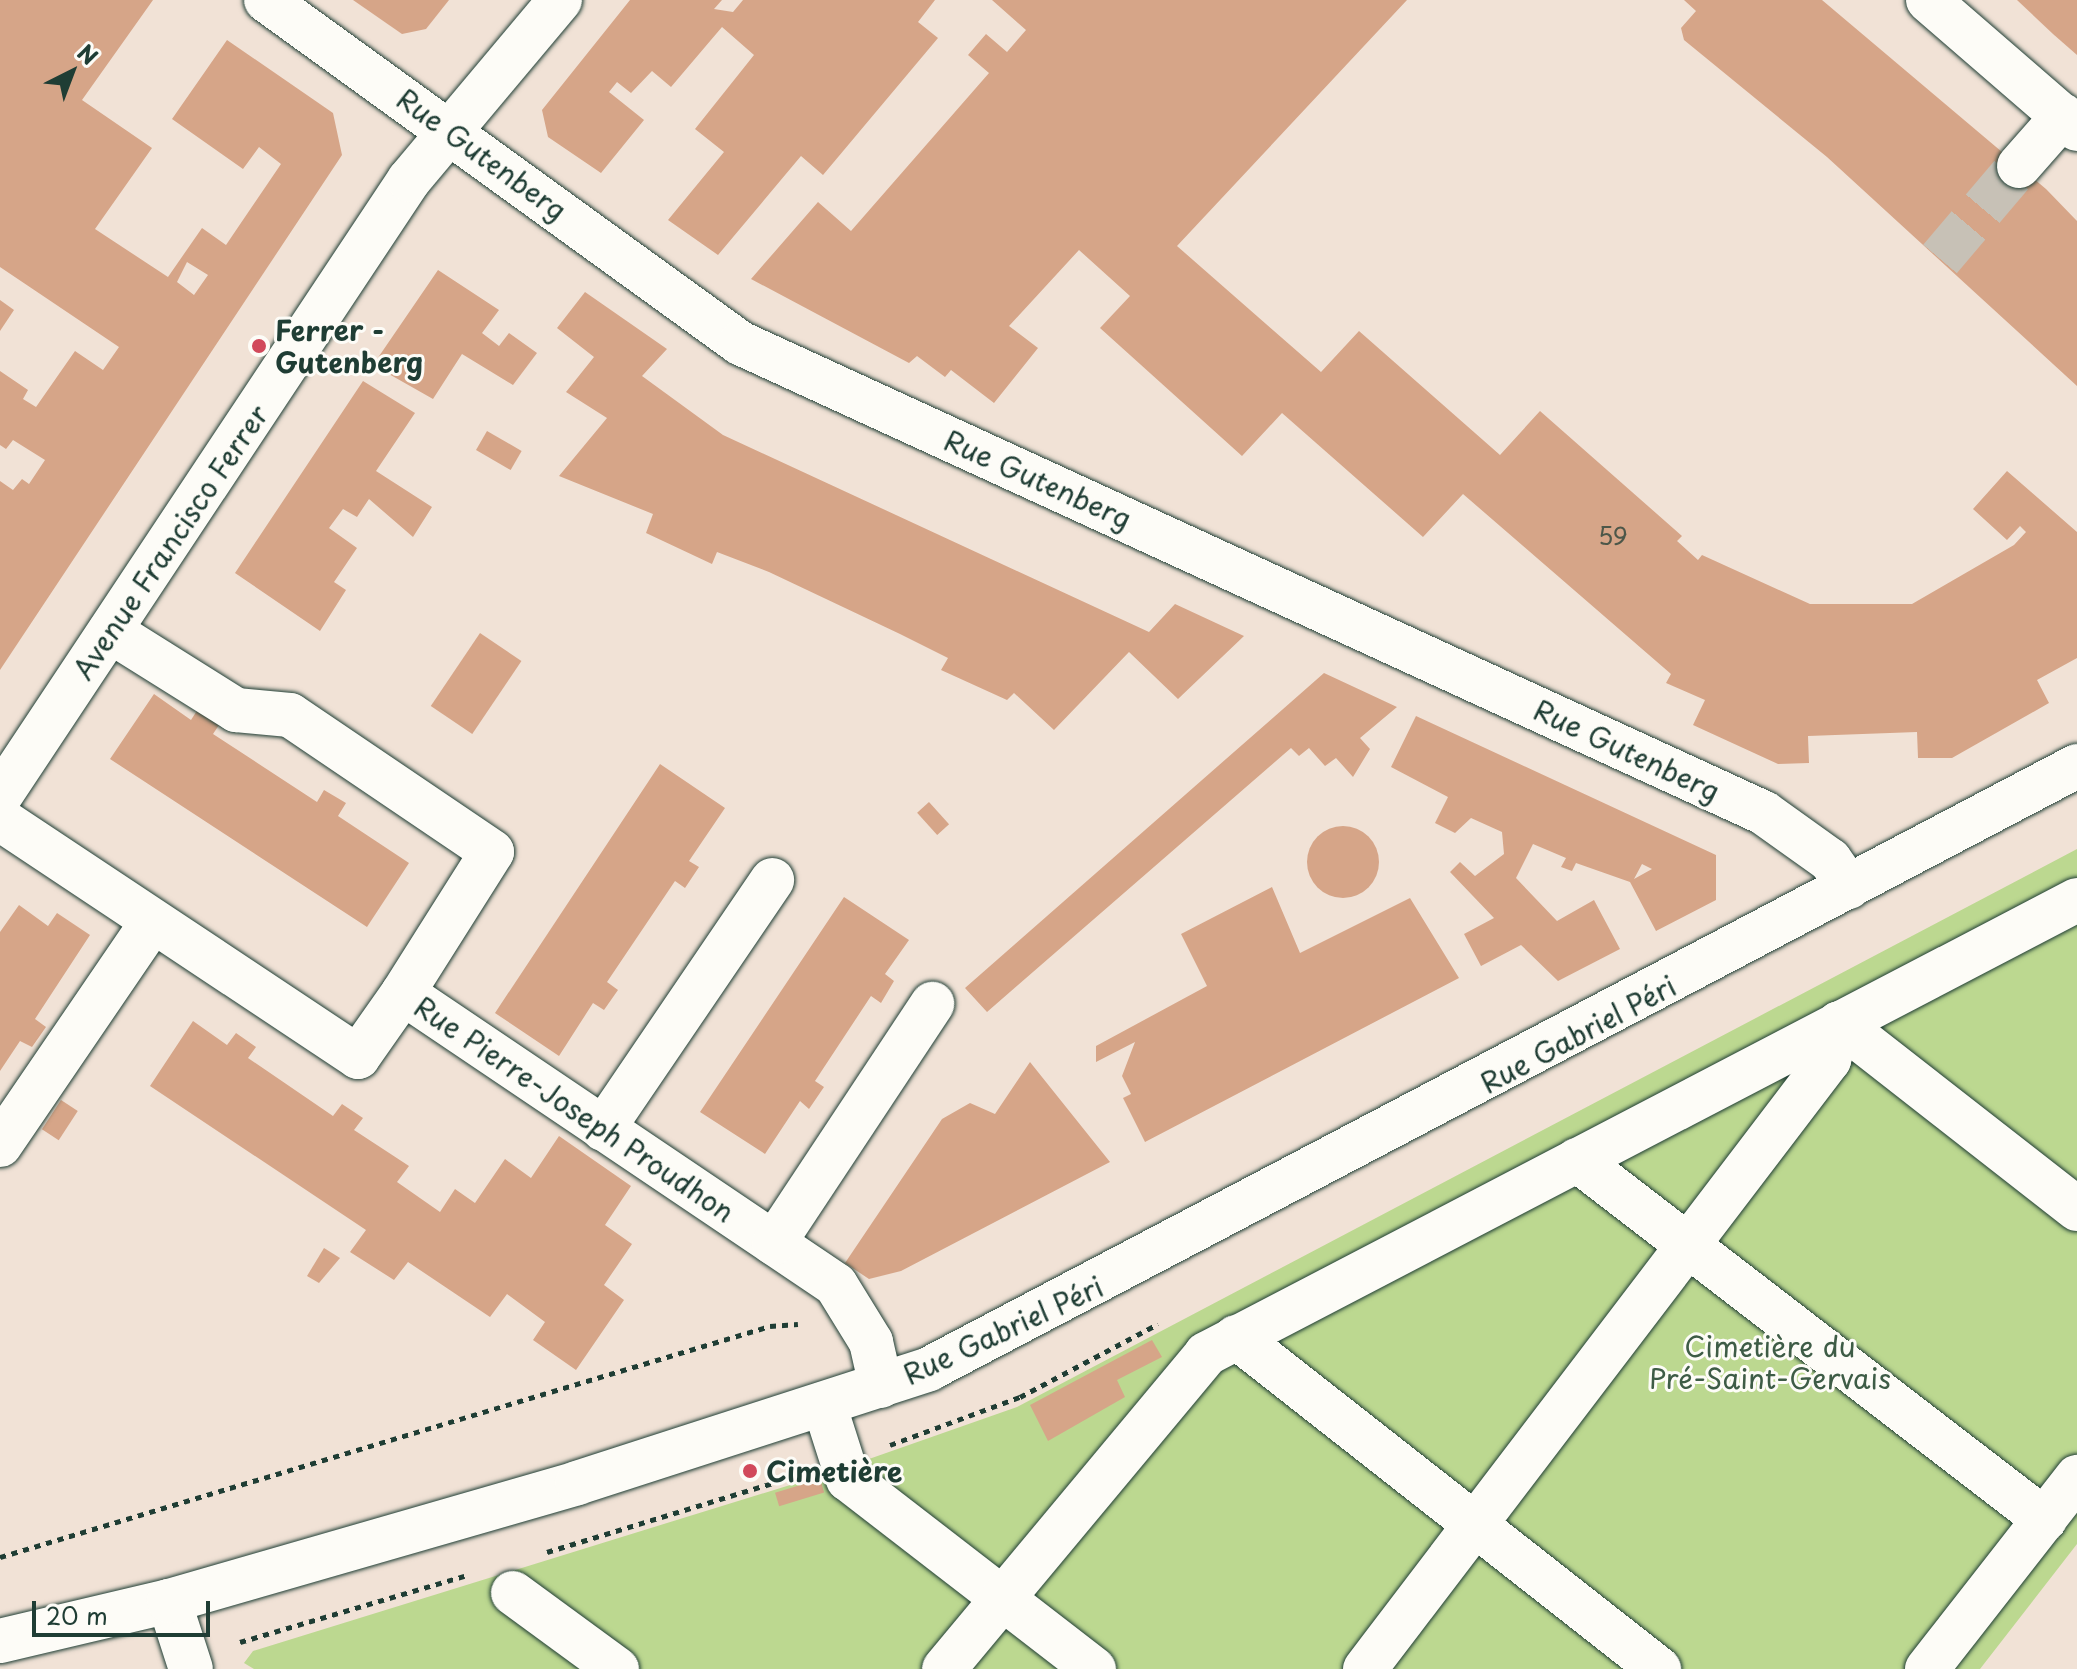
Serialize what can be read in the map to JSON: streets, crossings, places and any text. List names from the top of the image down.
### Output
{
  "streets": {
    "street": [
      "Rue Gutenberg",
      "Avenue Francisco Ferrer",
      "Rue Gabriel Péri",
      "Rue Pierre-Joseph Proudhon"
    ]
  },
  "crossings": [
    ["Rue Gutenberg", "Avenue Francisco Ferrer"],
    ["Rue Gutenberg", "Rue Gabriel Péri"],
    ["Rue Gabriel Péri", "Rue Pierre-Joseph Proudhon"]
  ],
  "parks": ["Cimetière du Pré-Saint-Gervais"],
  "places": ["Ferrer - Gutenberg", "Cimetière"],
  "house_numbers": ["59"],
  "scale_bar": "20 m",
  "north": "top right"
}
